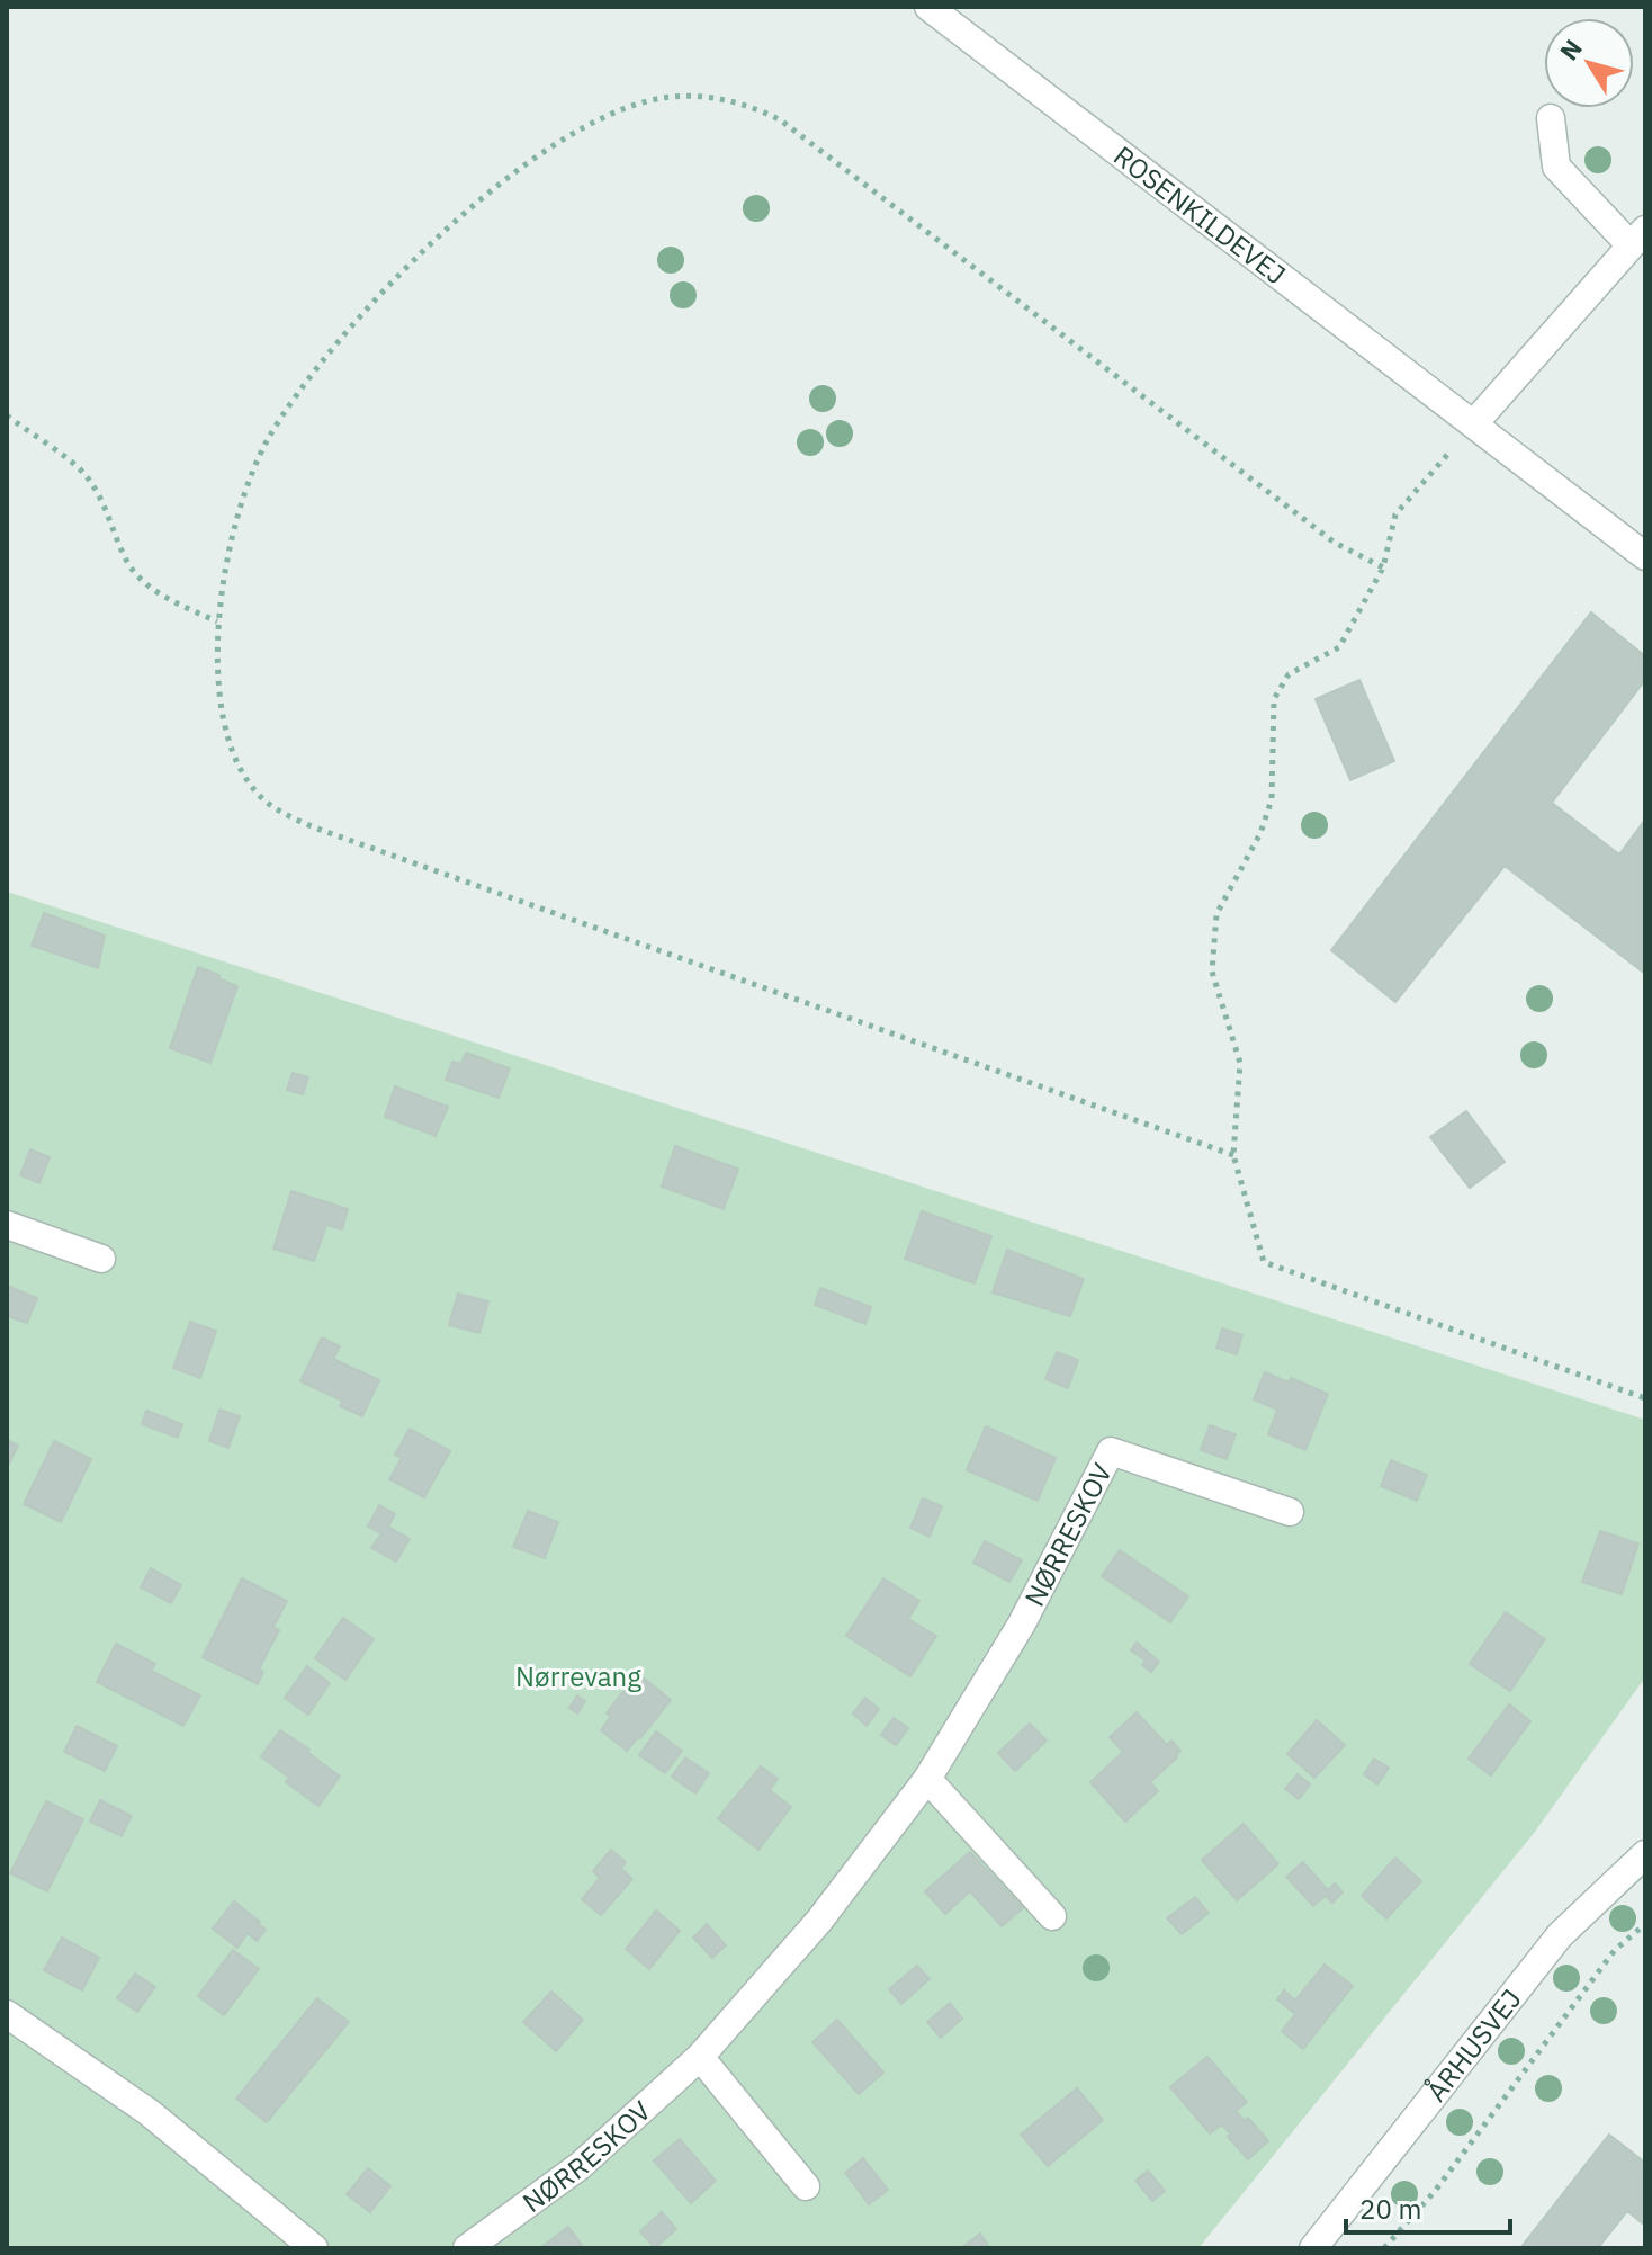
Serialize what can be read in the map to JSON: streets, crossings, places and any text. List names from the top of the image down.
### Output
{
  "streets": {
    "street": ["ROSENKILDEVEJ", "NØRRESKOV", "ÅRHUSVEJ"]
  },
  "parks": ["Nørrevang"],
  "scale_bar": "20 m",
  "north": "top left"
}
